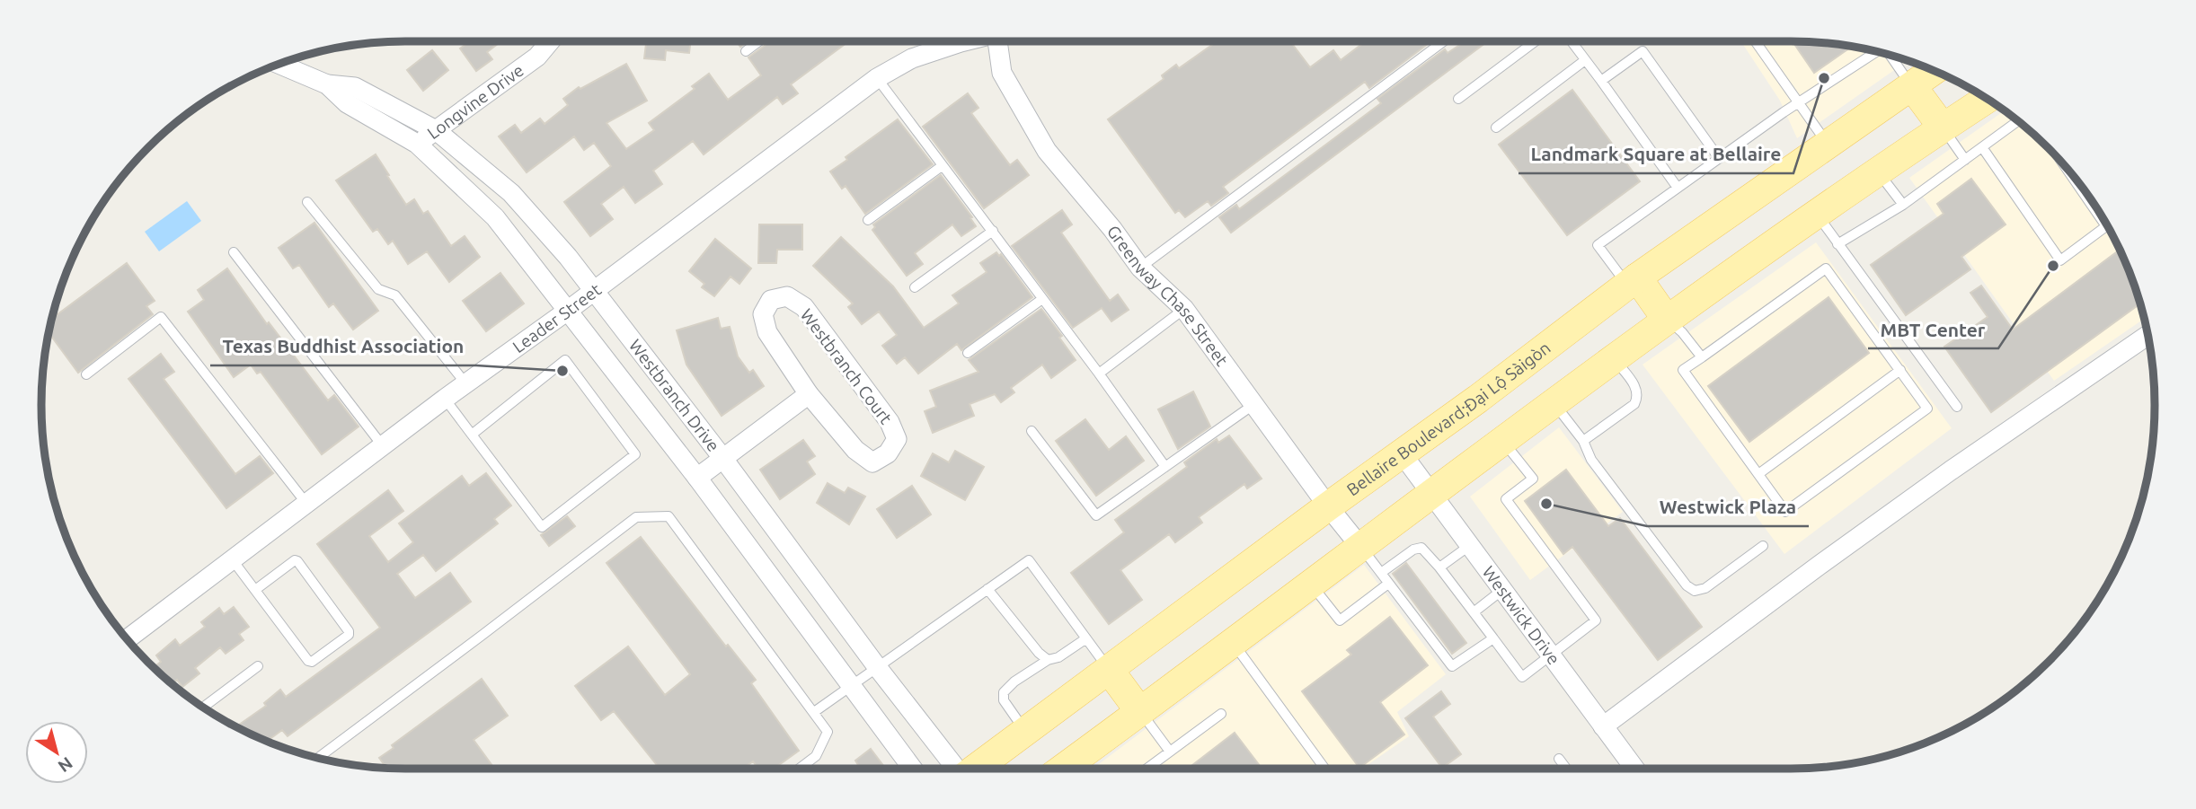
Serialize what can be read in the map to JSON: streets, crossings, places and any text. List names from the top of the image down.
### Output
{
  "streets": {
    "main road": ["Bellaire Boulevard;Đại Lộ Sàigòn"],
    "street": [
      "Longvine Drive",
      "Greenway Chase Street",
      "Leader Street",
      "Westbranch Court",
      "Westbranch Drive",
      "Westwick Drive"
    ]
  },
  "crossings": [
    ["Longvine Drive", "Westbranch Drive"],
    ["Greenway Chase Street", "Bellaire Boulevard;Đại Lộ Sàigòn"],
    ["Leader Street", "Westbranch Drive"],
    ["Bellaire Boulevard;Đại Lộ Sàigòn", "Westwick Drive"]
  ],
  "places": [
    "Landmark Square at Bellaire",
    "MBT Center",
    "Texas Buddhist Association",
    "Westwick Plaza"
  ],
  "north": "bottom right"
}
